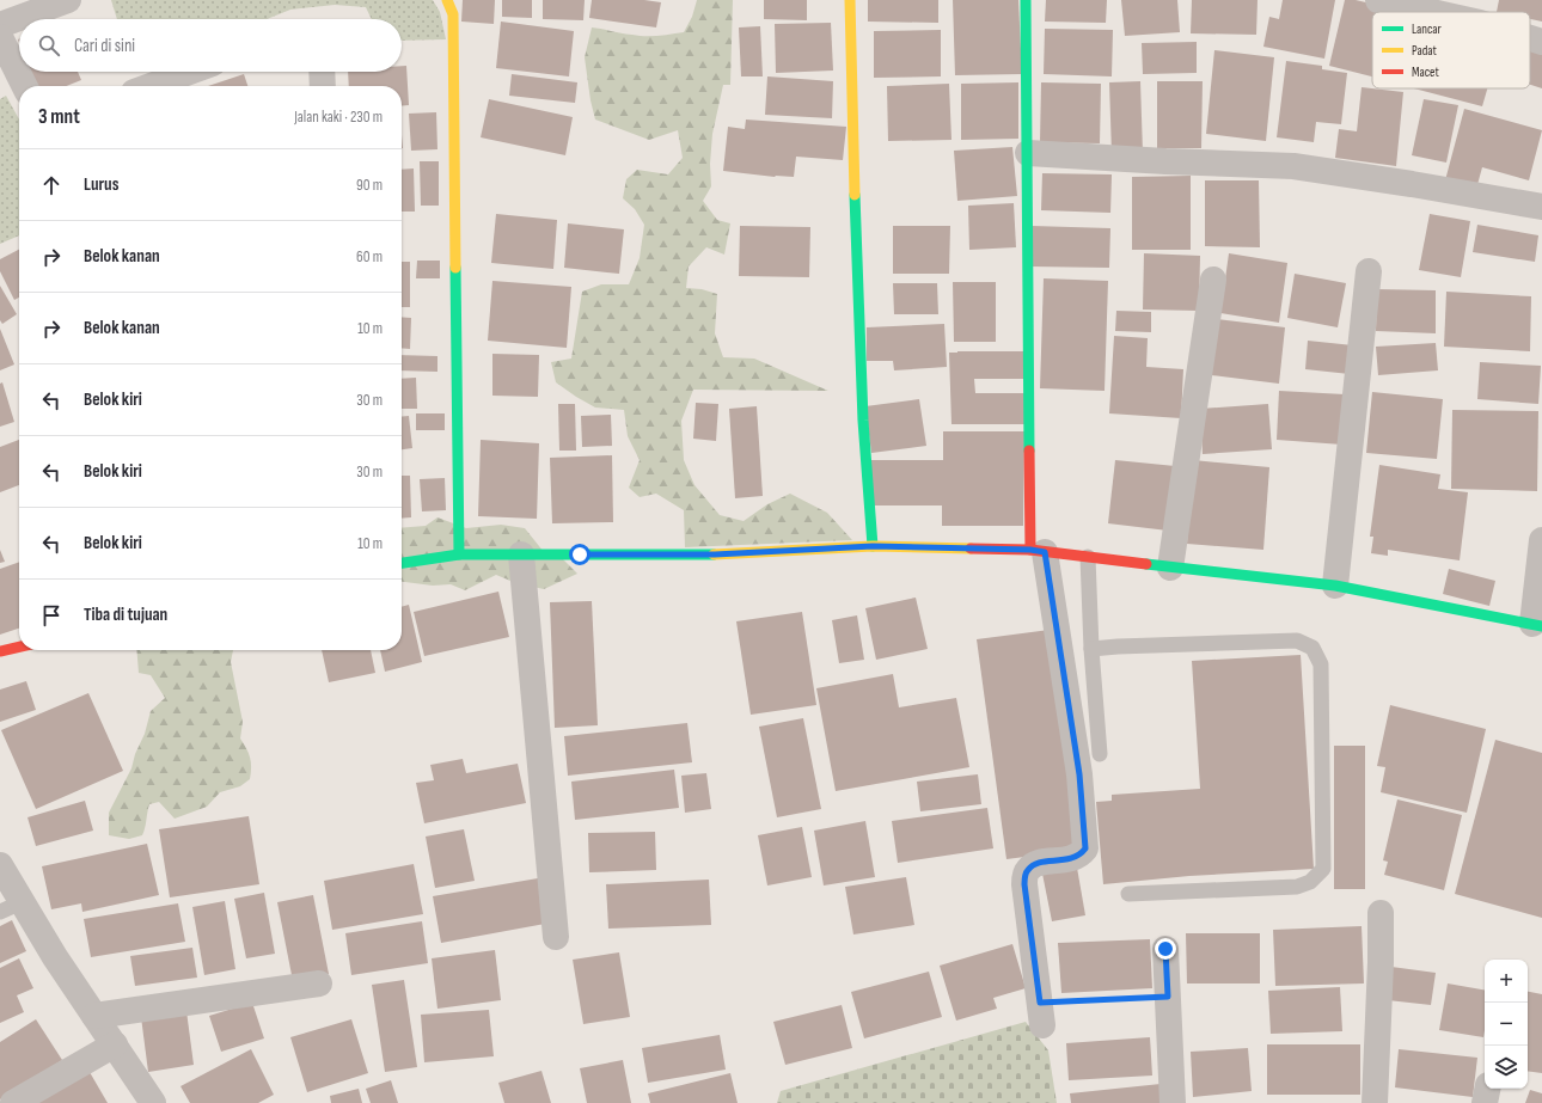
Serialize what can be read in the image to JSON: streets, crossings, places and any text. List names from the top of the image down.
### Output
{
  "legend": ["Lancar", "Padat", "Macet"],
  "page": {
    "search": "Cari di sini",
    "heading": ["3 mnt", "Jalan kaki · 230 m"],
    "list": [
      ["Lurus", "90 m"],
      ["Belok kanan", "60 m"],
      ["Belok kanan", "10 m"],
      ["Belok kiri", "30 m"],
      ["Belok kiri", "30 m"],
      ["Belok kiri", "10 m"],
      "Tiba di tujuan"
    ],
    "map_buttons": ["+", "−"]
  }
}
